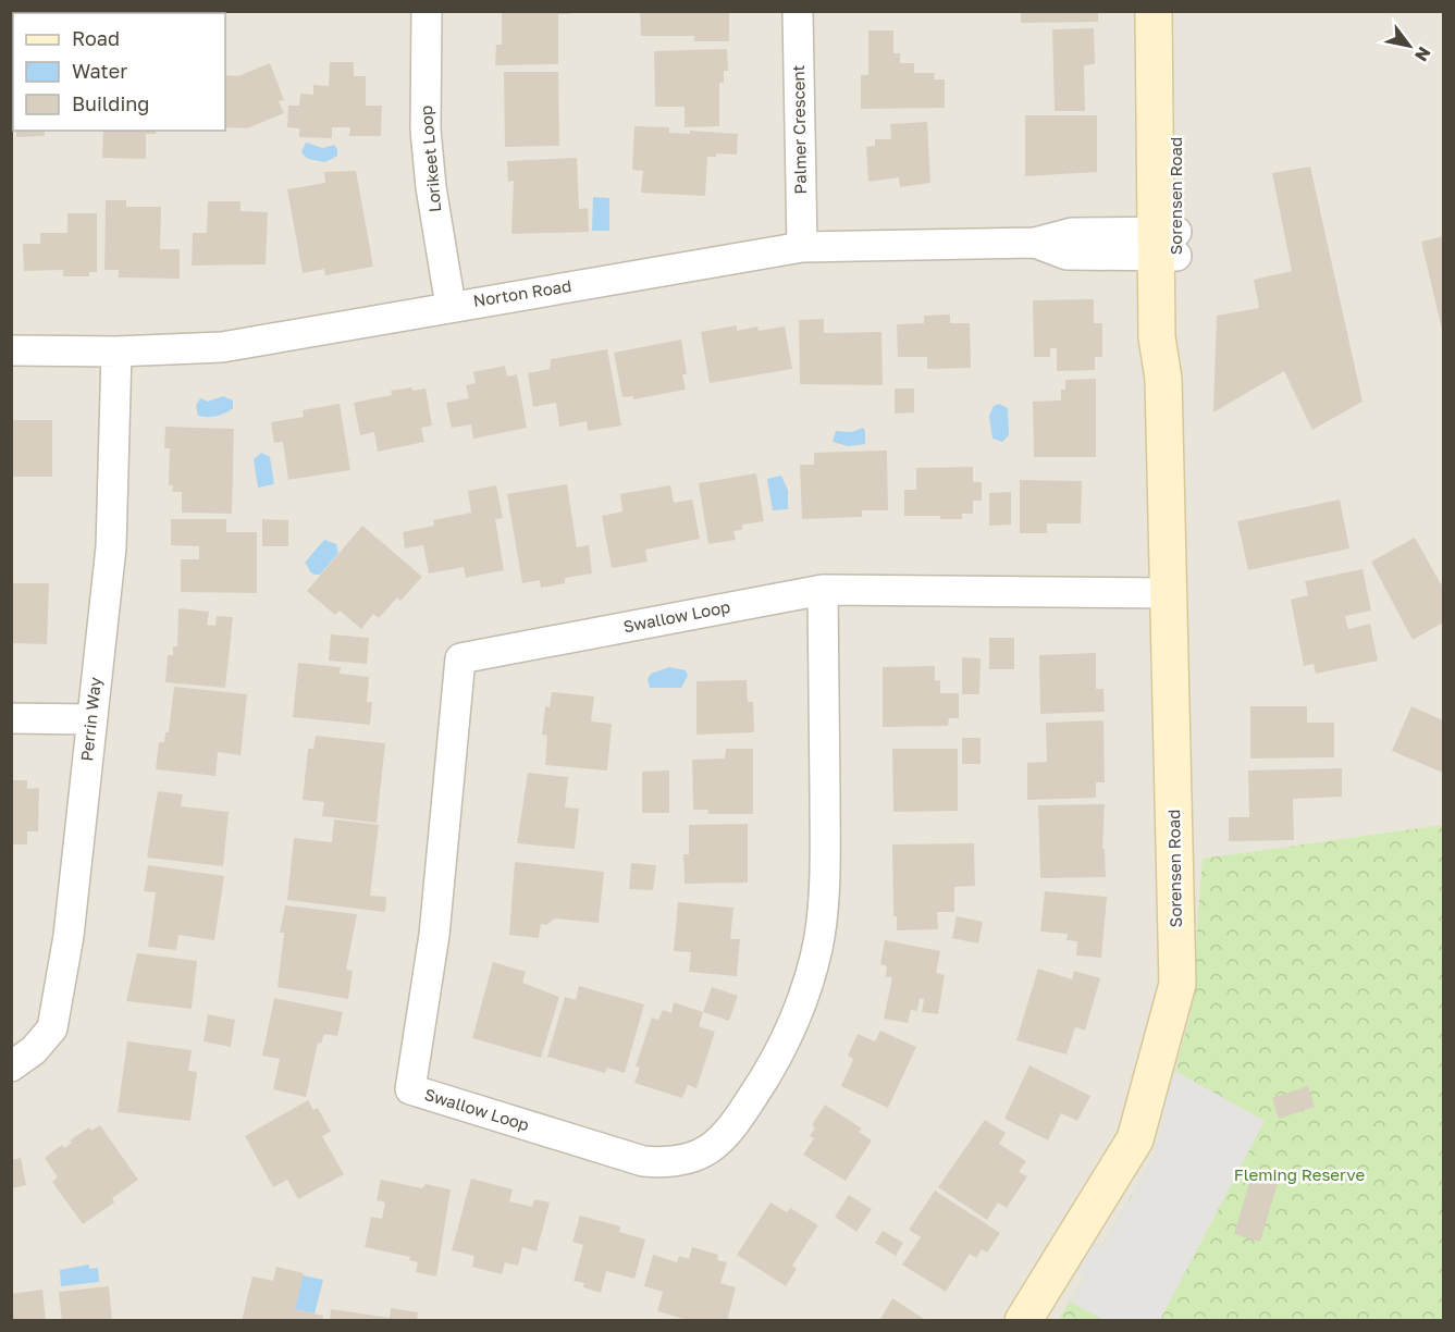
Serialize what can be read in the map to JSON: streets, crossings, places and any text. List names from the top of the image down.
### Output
{
  "streets": {
    "street": [
      "Palmer Crescent",
      "Lorikeet Loop",
      "Sorensen Road",
      "Norton Road",
      "Swallow Loop",
      "Perrin Way"
    ]
  },
  "crossings": [
    ["Palmer Crescent", "Norton Road"],
    ["Lorikeet Loop", "Norton Road"],
    ["Sorensen Road", "Norton Road"],
    ["Sorensen Road", "Swallow Loop"],
    ["Norton Road", "Perrin Way"]
  ],
  "parks": ["Fleming Reserve"],
  "legend": ["Road", "Water", "Building"],
  "north": "bottom right"
}
